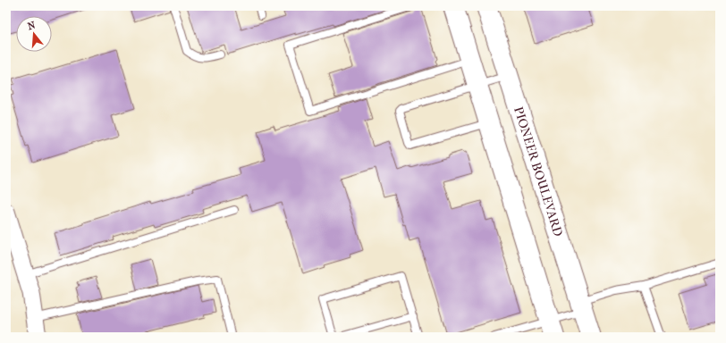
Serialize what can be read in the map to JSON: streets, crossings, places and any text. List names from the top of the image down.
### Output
{
  "streets": {
    "main road": ["PIONEER BOULEVARD"]
  },
  "north": "top"
}
